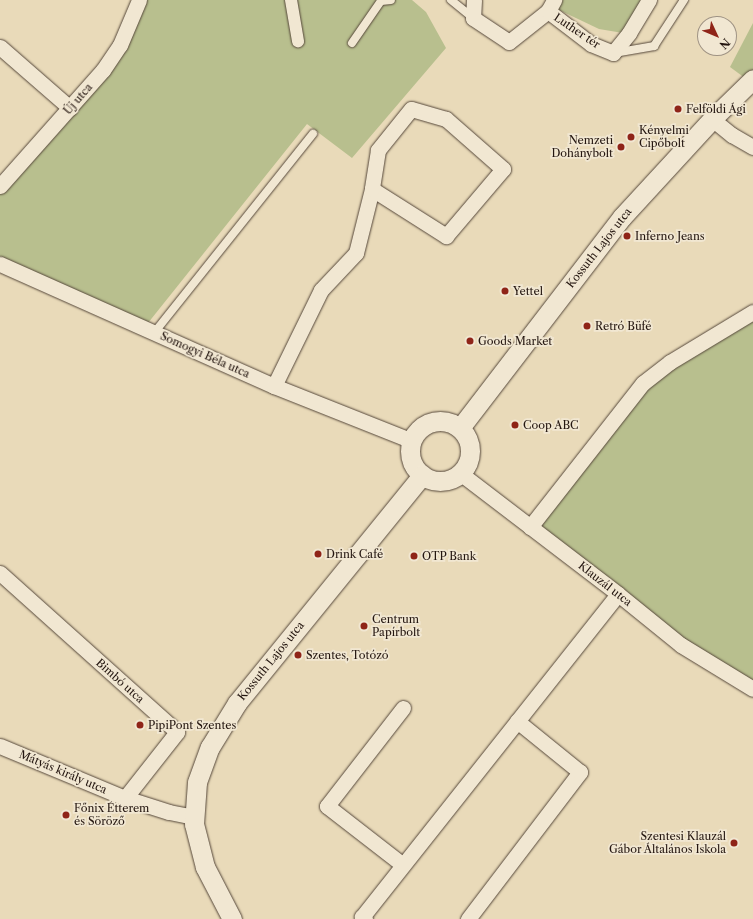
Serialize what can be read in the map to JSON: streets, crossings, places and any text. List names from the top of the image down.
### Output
{
  "streets": {
    "street": [
      "Luther tér",
      "Új utca",
      "Kossuth Lajos utca",
      "Somogyi Béla utca",
      "Klauzál utca",
      "Bimbó utca",
      "Mátyás király utca"
    ]
  },
  "crossings": [
    ["Kossuth Lajos utca", "Somogyi Béla utca"],
    ["Kossuth Lajos utca", "Klauzál utca"],
    ["Kossuth Lajos utca", "Mátyás király utca"],
    ["Somogyi Béla utca", "Klauzál utca"],
    ["Bimbó utca", "Mátyás király utca"]
  ],
  "places": [
    "Felföldi Ági",
    "Kényelmi Cipőbolt",
    "Nemzeti Dohánybolt",
    "Inferno Jeans",
    "Yettel",
    "Retró Büfé",
    "Goods Market",
    "Coop ABC",
    "Drink Café",
    "OTP Bank",
    "Centrum Papírbolt",
    "Szentes, Totózó",
    "PipiPont Szentes",
    "Főnix Étterem és Söröző",
    "Szentesi Klauzál Gábor Általános Iskola"
  ],
  "north": "bottom right"
}
